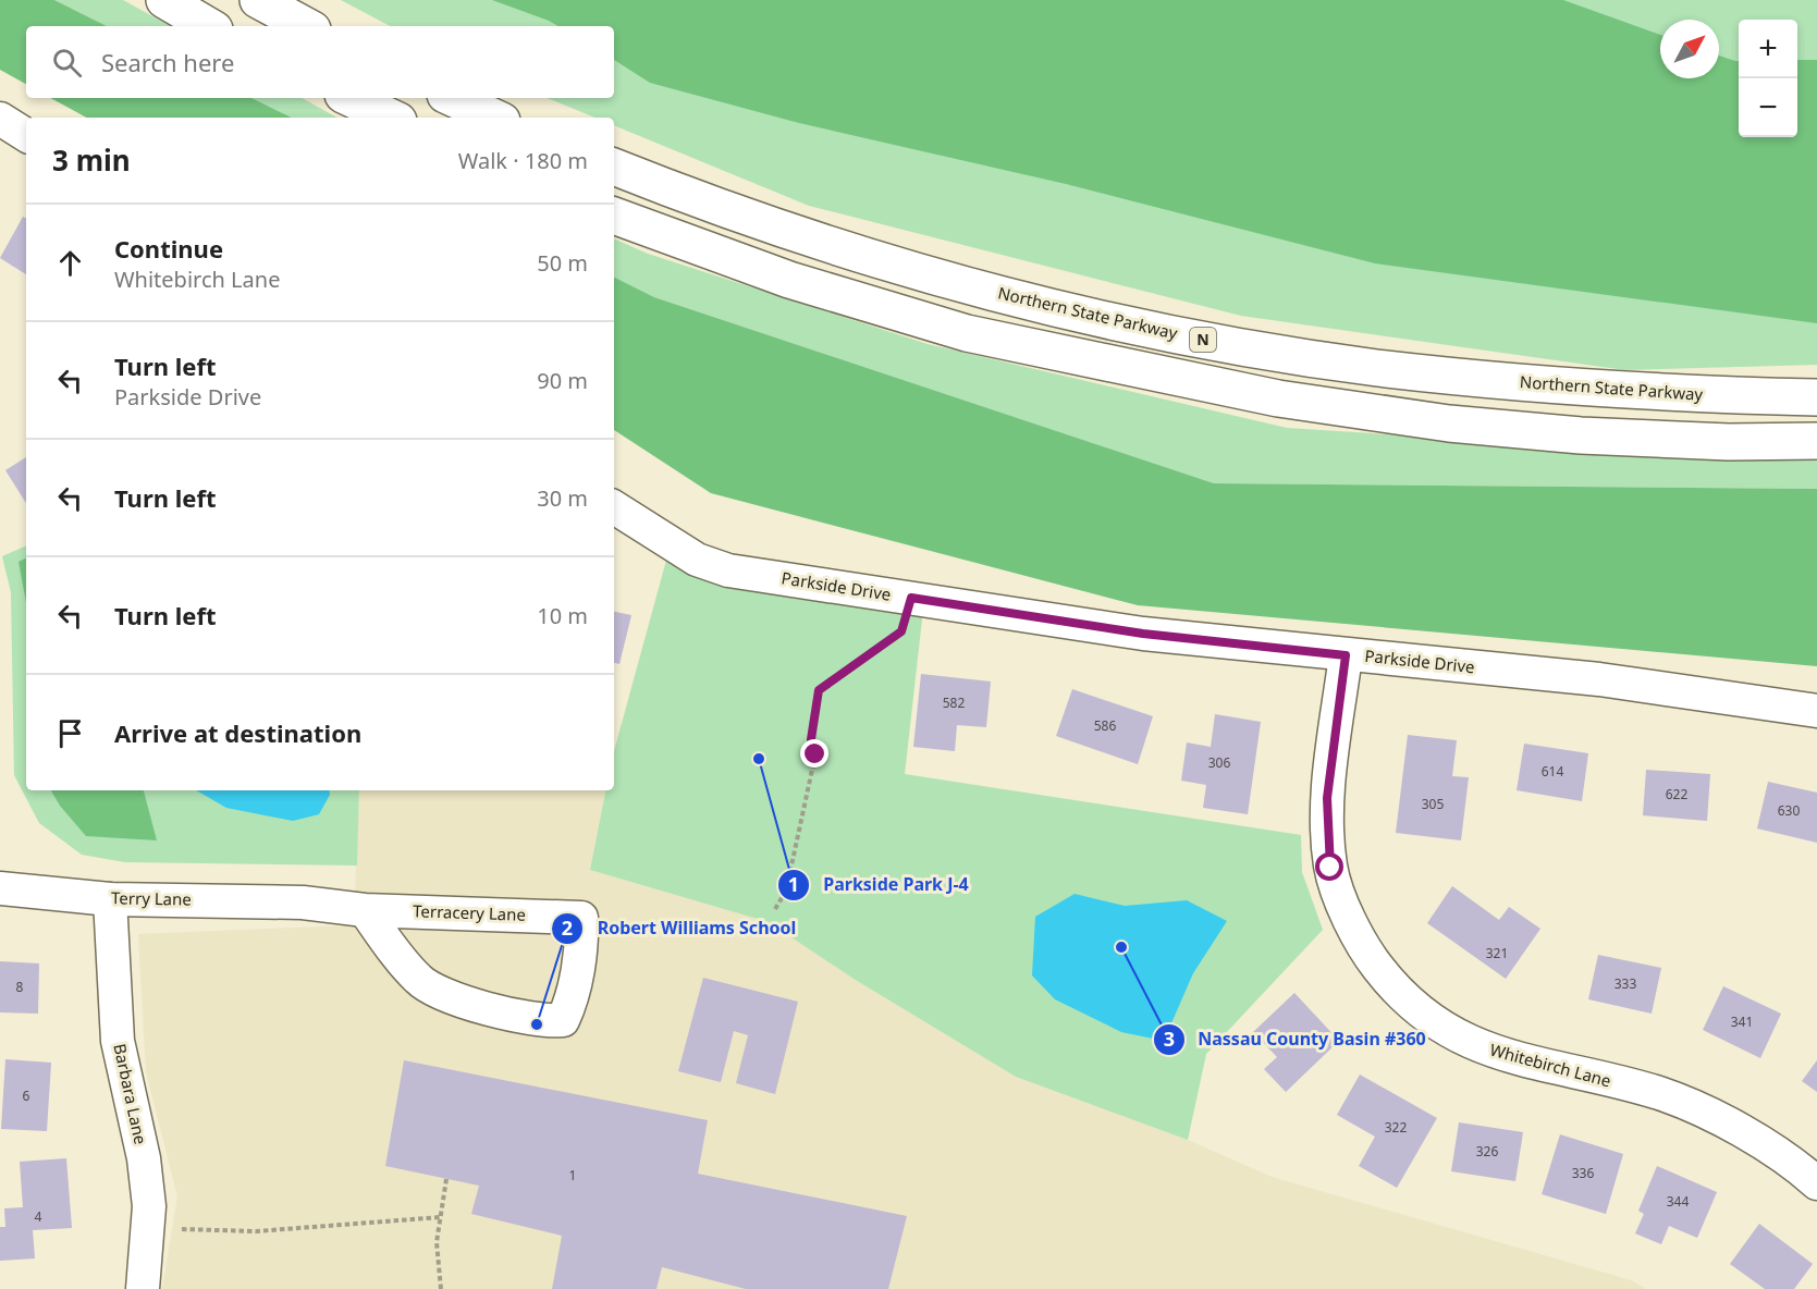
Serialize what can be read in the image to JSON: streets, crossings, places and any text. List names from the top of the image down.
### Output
{
  "streets": {
    "highway": ["Northern State Parkway", "N"],
    "street": [
      "Parkside Drive",
      "Terry Lane",
      "Terracery Lane",
      "Whitebirch Lane",
      "Barbara Lane"
    ]
  },
  "crossings": [
    ["Parkside Drive", "Whitebirch Lane"],
    ["Terry Lane", "Terracery Lane"],
    ["Terry Lane", "Barbara Lane"]
  ],
  "places": ["Parkside Park J-4", "Nassau County Basin #360", "Robert Williams School"],
  "house_numbers": [
    "582",
    "586",
    "306",
    "614",
    "622",
    "305",
    "630",
    "321",
    "333",
    "8",
    "341",
    "6",
    "322",
    "326",
    "336",
    "1",
    "344",
    "4"
  ],
  "north": "top right",
  "page": {
    "map_buttons": ["+", "−"],
    "search": "Search here",
    "heading": ["3 min", "Walk · 180 m"],
    "list": [
      ["Continue", "Whitebirch Lane", "50 m"],
      ["Turn left", "Parkside Drive", "90 m"],
      ["Turn left", "30 m"],
      ["Turn left", "10 m"],
      "Arrive at destination"
    ]
  }
}
